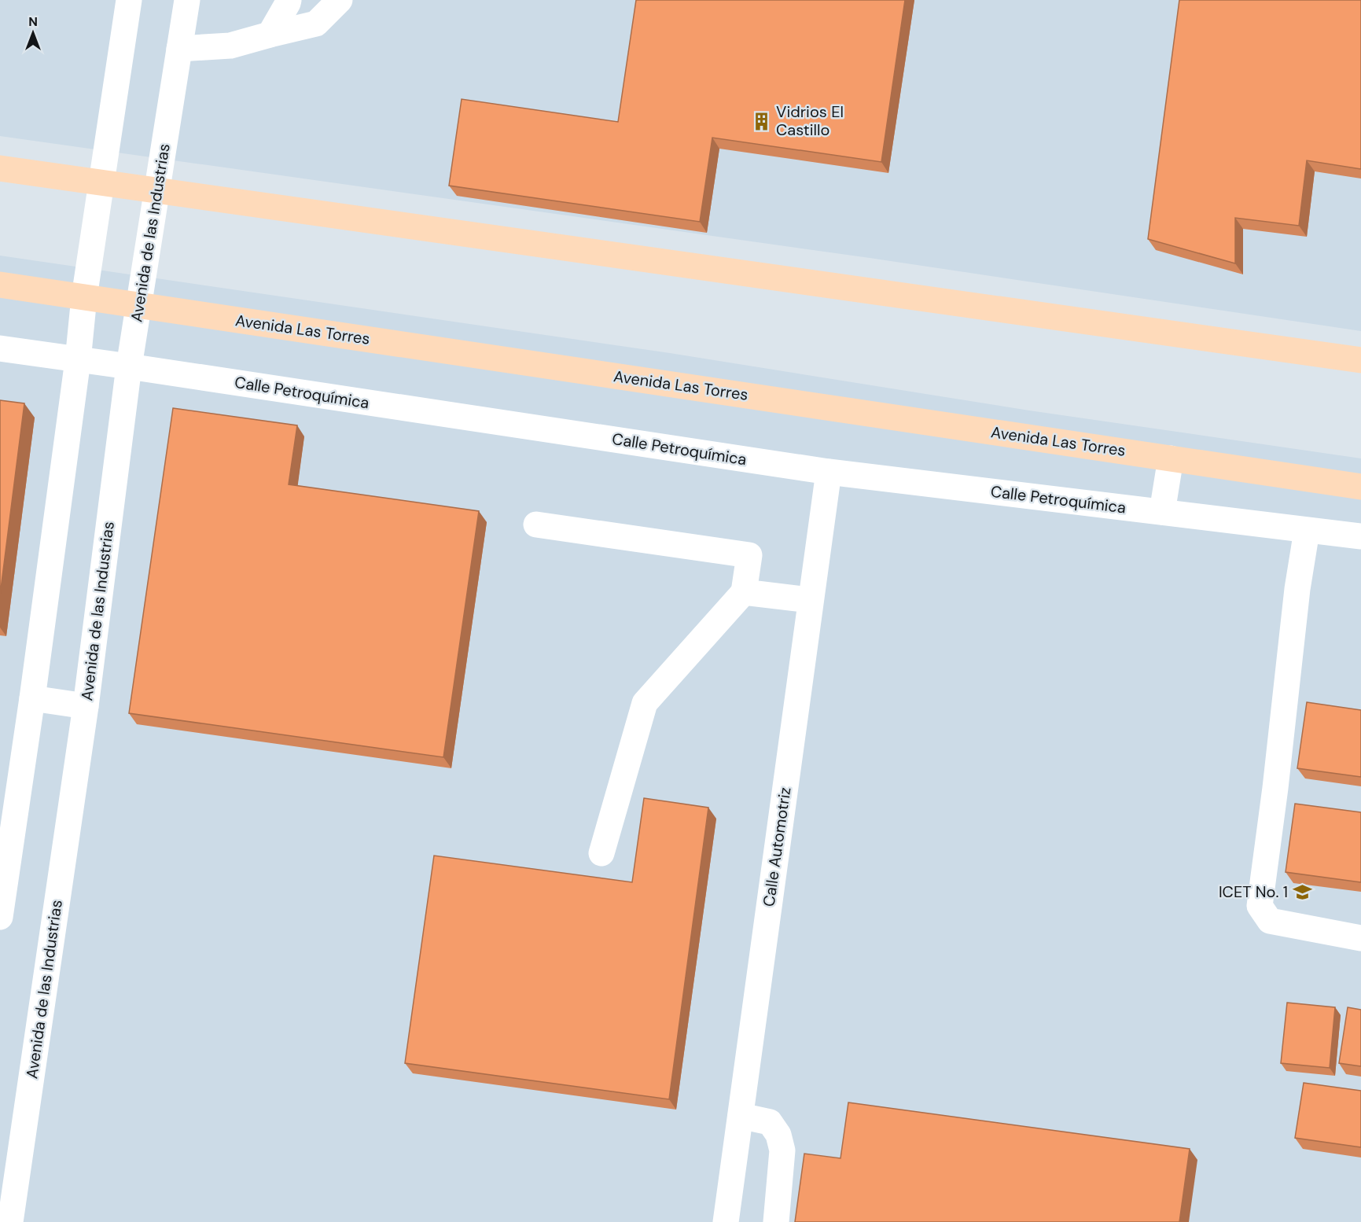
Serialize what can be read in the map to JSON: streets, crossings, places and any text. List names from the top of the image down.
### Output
{
  "streets": {
    "main road": ["Avenida Las Torres"],
    "street": ["Avenida de las Industrias", "Calle Petroquímica", "Calle Automotriz"]
  },
  "crossings": [
    ["Avenida de las Industrias", "Avenida Las Torres"],
    ["Avenida de las Industrias", "Calle Petroquímica"],
    ["Calle Petroquímica", "Calle Automotriz"]
  ],
  "places": {
    "building": ["Vidrios El Castillo"],
    "school or university": ["ICET No. 1"]
  },
  "north": "top"
}
